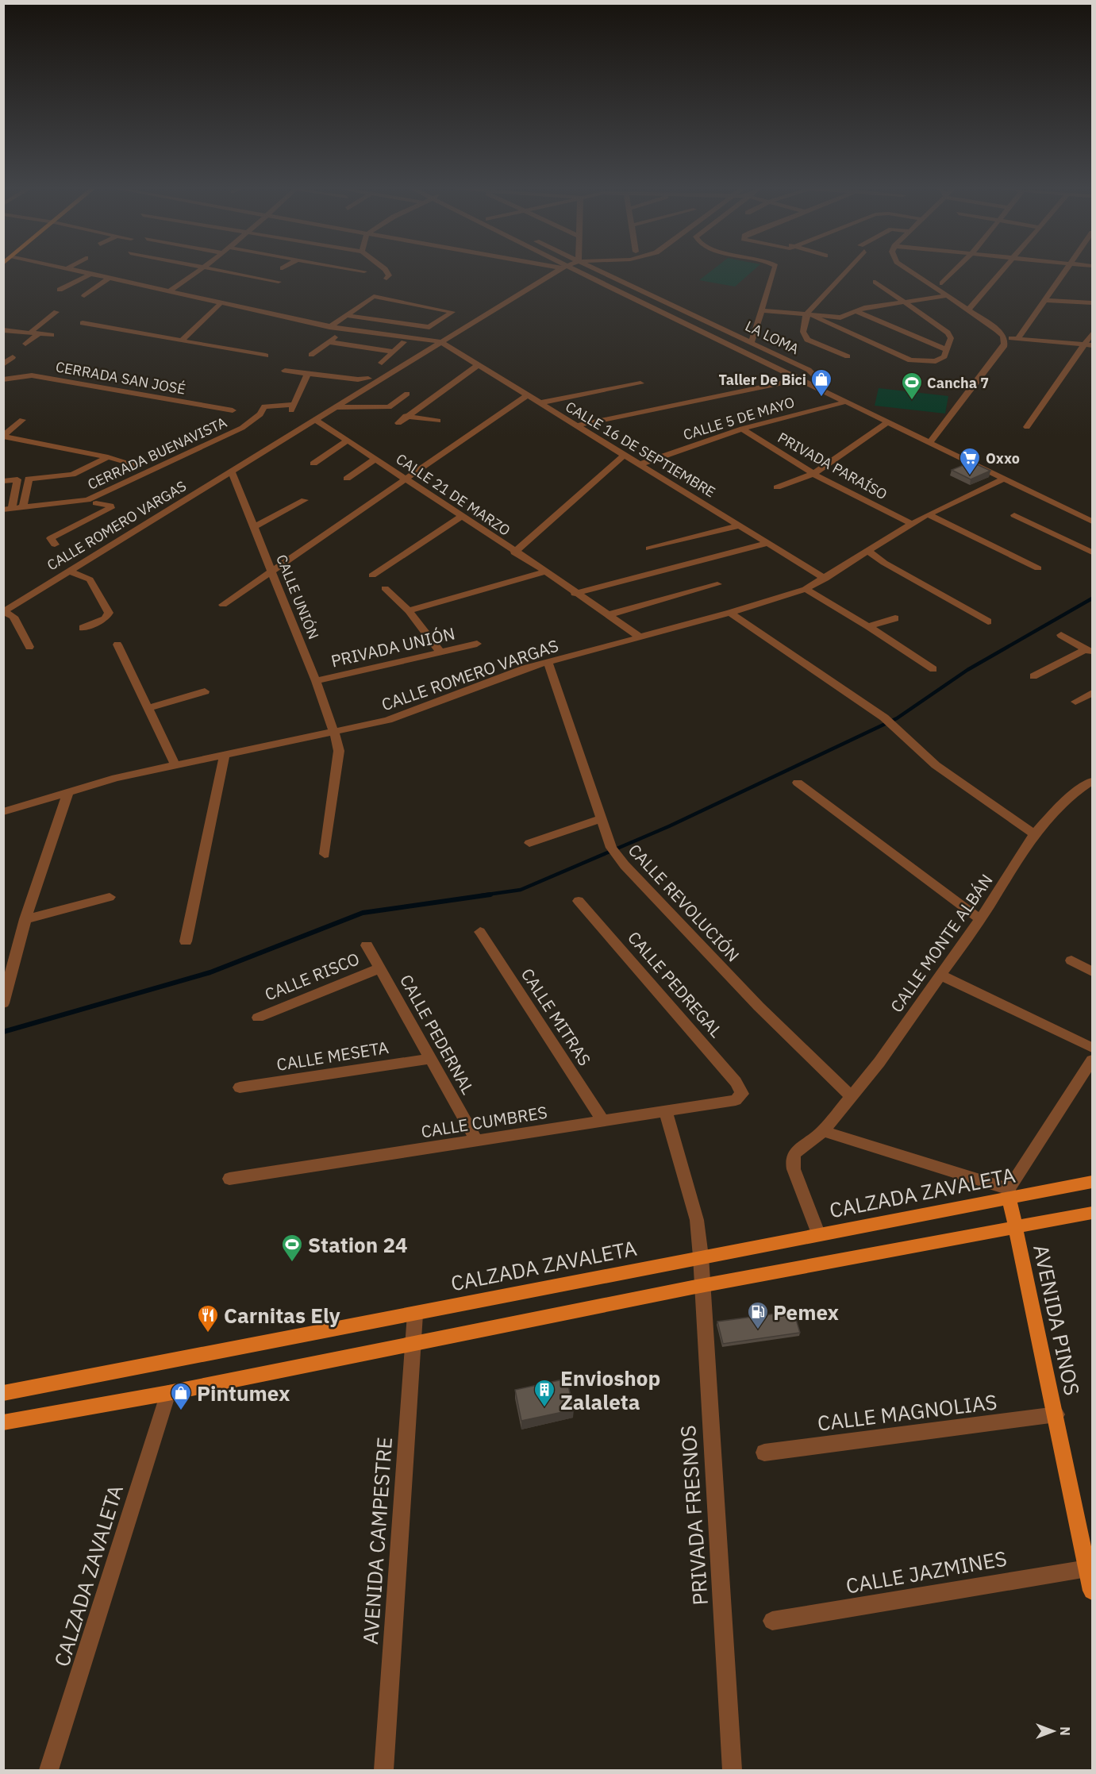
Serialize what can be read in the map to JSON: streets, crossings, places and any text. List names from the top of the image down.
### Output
{
  "streets": {
    "main road": ["CALZADA ZAVALETA", "AVENIDA PINOS"],
    "street": [
      "LA LOMA",
      "CERRADA SAN JOSÉ",
      "CALLE 5 DE MAYO",
      "CALLE 16 DE SEPTIEMBRE",
      "CERRADA BUENAVISTA",
      "PRIVADA PARAÍSO",
      "CALLE 21 DE MARZO",
      "CALLE ROMERO VARGAS",
      "CALLE UNIÓN",
      "PRIVADA UNIÓN",
      "CALLE REVOLUCIÓN",
      "CALLE MONTE ALBÁN",
      "CALLE RISCO",
      "CALLE PEDREGAL",
      "CALLE MITRAS",
      "CALLE PEDERNAL",
      "CALLE MESETA",
      "CALLE CUMBRES",
      "CALLE MAGNOLIAS",
      "PRIVADA FRESNOS",
      "AVENIDA CAMPESTRE",
      "CALLE JAZMINES"
    ]
  },
  "crossings": [
    ["CALLE 5 DE MAYO", "CALLE 16 DE SEPTIEMBRE"],
    ["CALLE 5 DE MAYO", "PRIVADA PARAÍSO"],
    ["CALLE 16 DE SEPTIEMBRE", "CALLE ROMERO VARGAS"],
    ["PRIVADA PARAÍSO", "CALLE ROMERO VARGAS"],
    ["CALLE 21 DE MARZO", "CALLE ROMERO VARGAS"],
    ["CALLE ROMERO VARGAS", "CALLE UNIÓN"],
    ["CALLE ROMERO VARGAS", "CALLE REVOLUCIÓN"],
    ["CALLE UNIÓN", "PRIVADA UNIÓN"],
    ["CALLE REVOLUCIÓN", "CALLE MONTE ALBÁN"],
    ["CALLE MONTE ALBÁN", "CALZADA ZAVALETA"],
    ["CALLE RISCO", "CALLE PEDERNAL"],
    ["CALLE PEDREGAL", "CALLE CUMBRES"],
    ["CALLE MITRAS", "CALLE CUMBRES"],
    ["CALLE PEDERNAL", "CALLE MESETA"],
    ["CALLE PEDERNAL", "CALLE CUMBRES"],
    ["CALLE CUMBRES", "PRIVADA FRESNOS"],
    ["CALZADA ZAVALETA", "AVENIDA PINOS"],
    ["CALZADA ZAVALETA", "PRIVADA FRESNOS"],
    ["CALZADA ZAVALETA", "AVENIDA CAMPESTRE"],
    ["AVENIDA PINOS", "CALLE MAGNOLIAS"],
    ["AVENIDA PINOS", "CALLE JAZMINES"]
  ],
  "places": {
    "shop": ["Taller De Bici", "Pintumex"],
    "sports": ["Cancha 7", "Station 24"],
    "supermarket": ["Oxxo"],
    "fuel station": ["Pemex"],
    "restaurant": ["Carnitas Ely"],
    "building": ["Envioshop Zalaleta"]
  },
  "north": "right"
}
